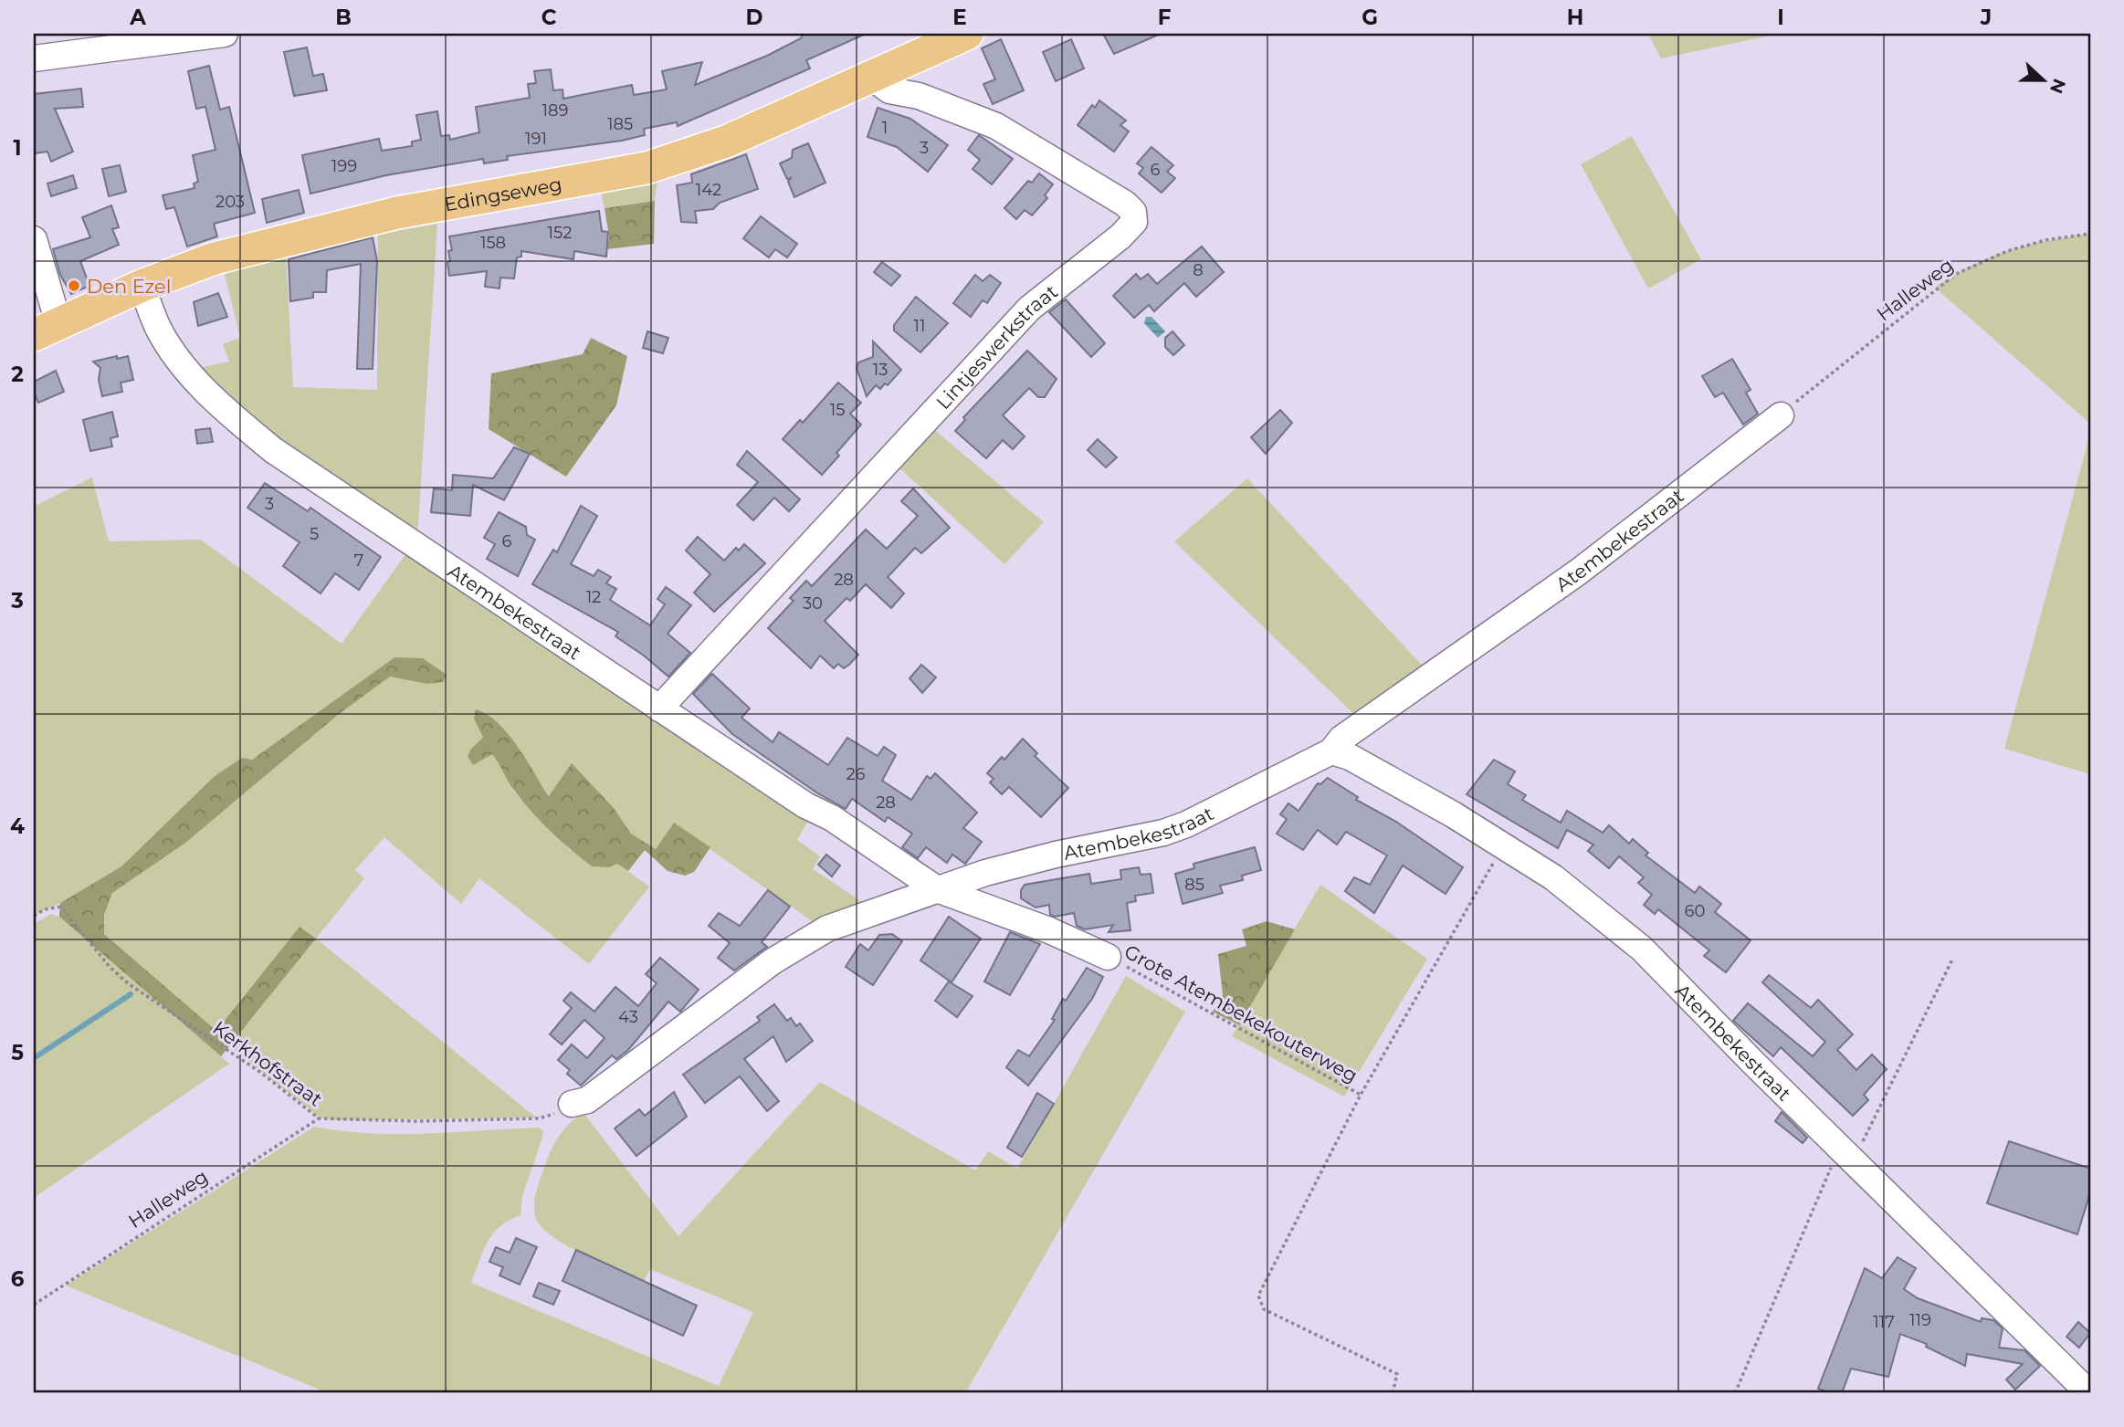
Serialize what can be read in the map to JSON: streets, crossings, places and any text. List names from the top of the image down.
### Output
{
  "streets": {
    "main road": ["Edingseweg"],
    "street": ["Lintjeswerkstraat", "Atembekestraat"],
    "path": ["Halleweg", "Grote Atembekekouterweg", "Kerkhofstraat"]
  },
  "crossings": [
    ["Edingseweg", "Lintjeswerkstraat"],
    ["Edingseweg", "Atembekestraat"],
    ["Halleweg", "Atembekestraat"],
    ["Halleweg", "Kerkhofstraat"],
    ["Lintjeswerkstraat", "Atembekestraat"],
    ["Atembekestraat", "Grote Atembekekouterweg"],
    ["Atembekestraat", "Kerkhofstraat"]
  ],
  "places": ["Den Ezel"],
  "house_numbers": [
    "189",
    "185",
    "1",
    "191",
    "3",
    "199",
    "6",
    "142",
    "203",
    "152",
    "158",
    "8",
    "11",
    "13",
    "15",
    "3",
    "5",
    "6",
    "7",
    "28",
    "12",
    "30",
    "26",
    "28",
    "85",
    "60",
    "43",
    "119",
    "117"
  ],
  "north": "right",
  "grid": {
    "columns": [
      "A",
      "B",
      "C",
      "D",
      "E",
      "F",
      "G",
      "H",
      "I",
      "J"
    ],
    "rows": [
      "1",
      "2",
      "3",
      "4",
      "5",
      "6"
    ]
  }
}
